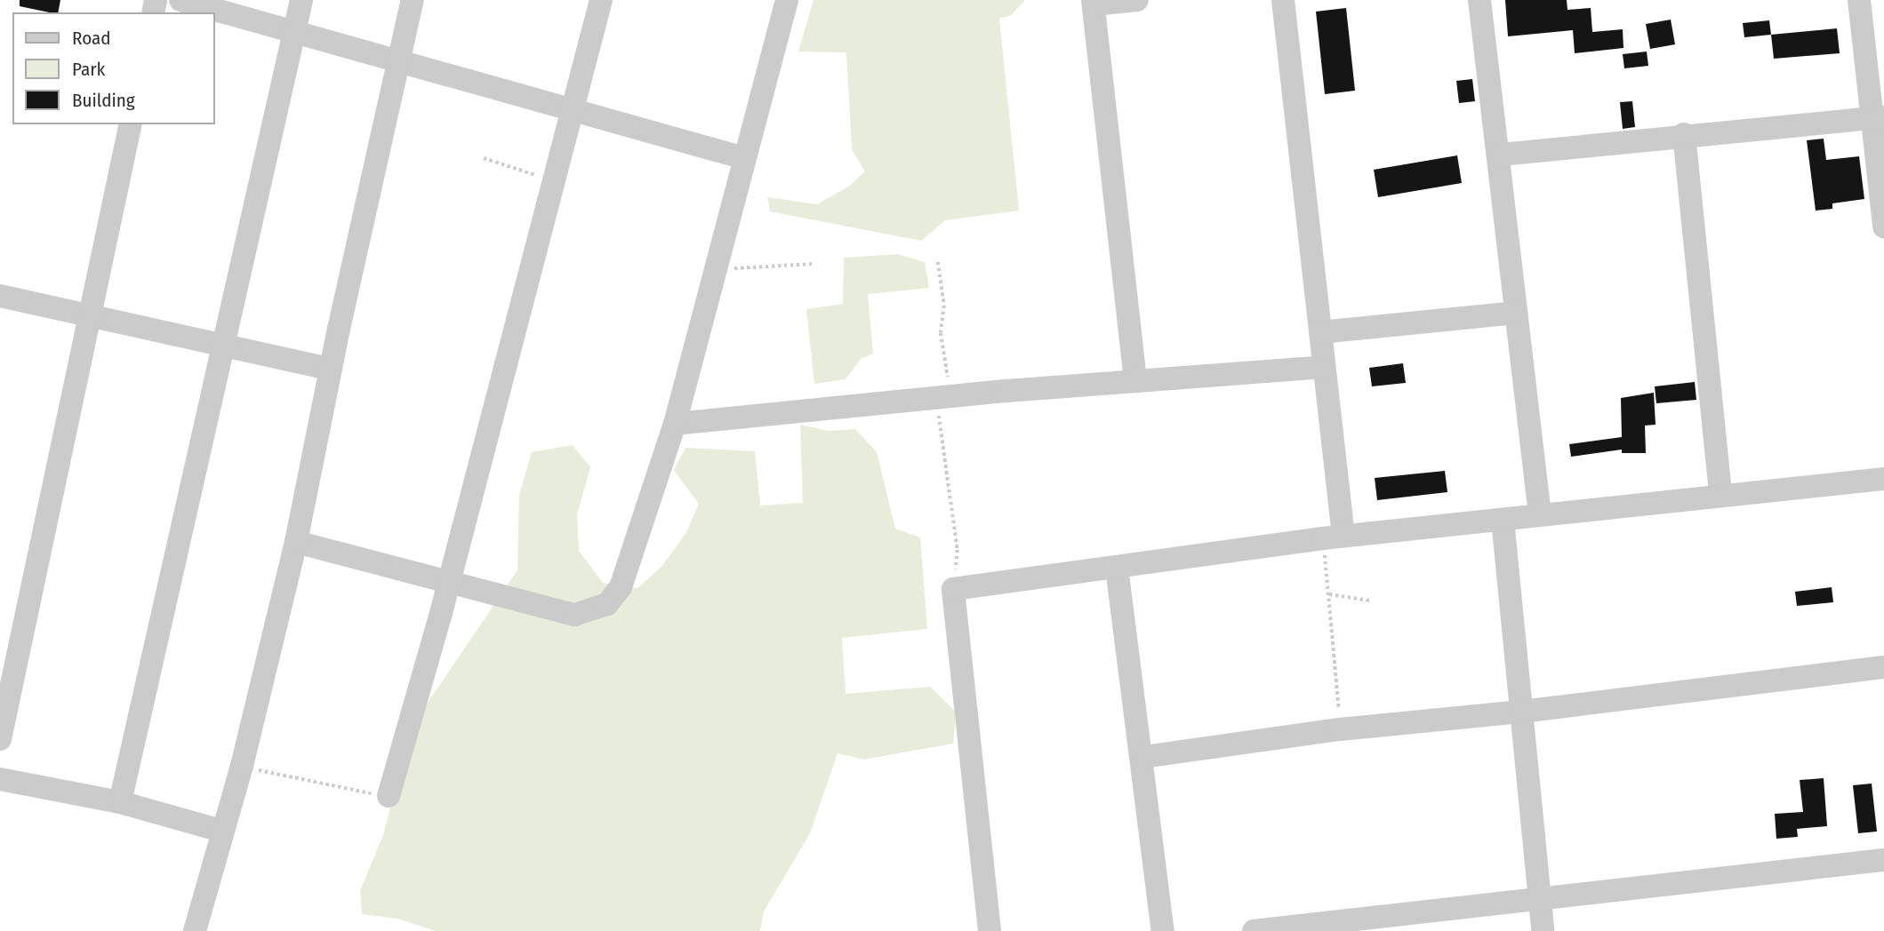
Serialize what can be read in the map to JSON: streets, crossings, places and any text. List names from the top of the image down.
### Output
{
  "legend": ["Road", "Park", "Building"]
}
